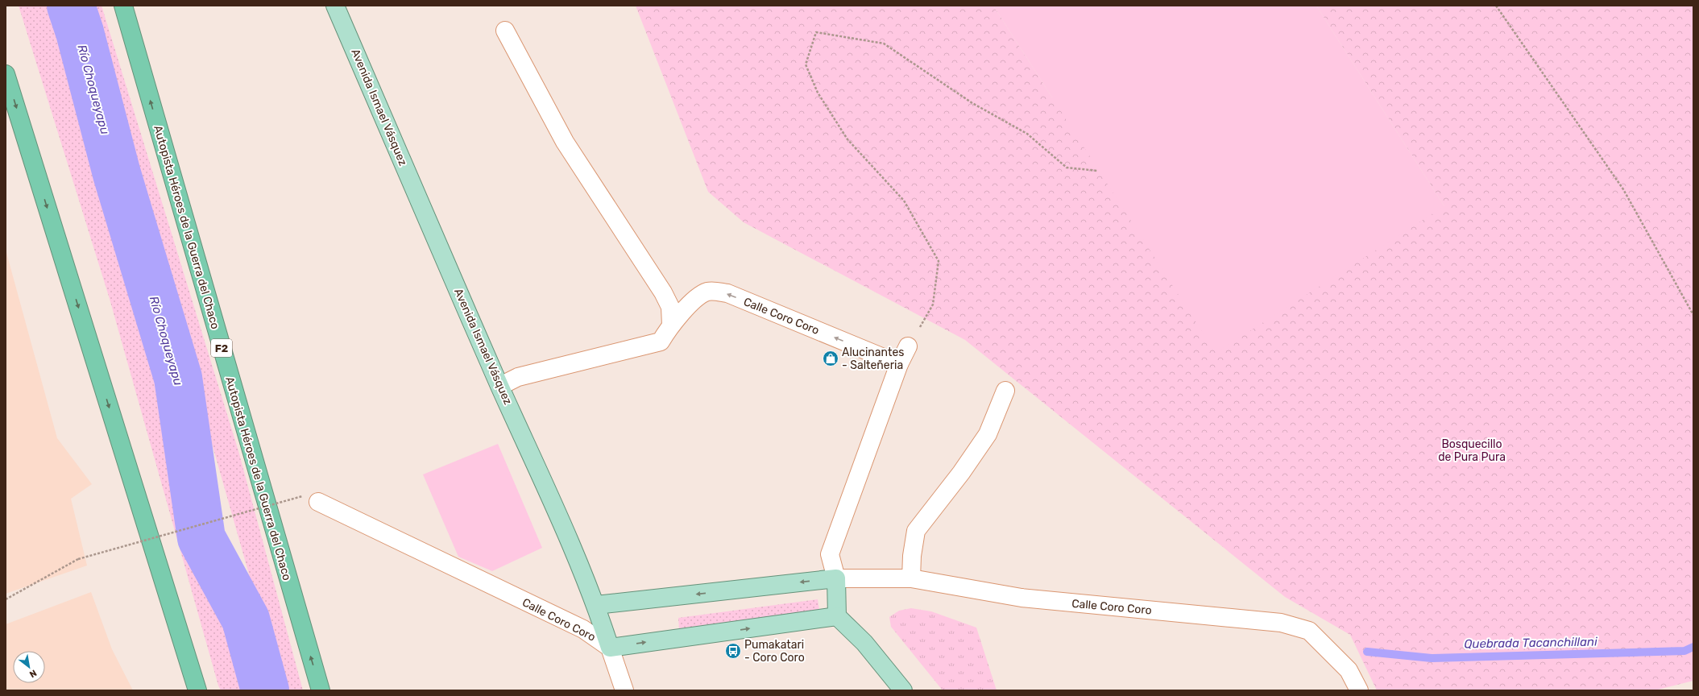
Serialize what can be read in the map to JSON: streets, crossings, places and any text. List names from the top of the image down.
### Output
{
  "streets": {
    "highway": ["Autopista Héroes de la Guerra del Chaco", "F2"],
    "main road": ["Avenida Ismael Vásquez", "Calle Coro Coro"]
  },
  "crossings": [
    ["Avenida Ismael Vásquez", "Calle Coro Coro"]
  ],
  "water": ["Río Choqueyapu", "Quebrada Tacanchillani"],
  "parks": ["Bosquecillo de Pura Pura"],
  "places": {
    "shop": ["Alucinantes - Salteñeria"],
    "bus stop": ["Pumakatari - Coro Coro"]
  },
  "north": "bottom right"
}
